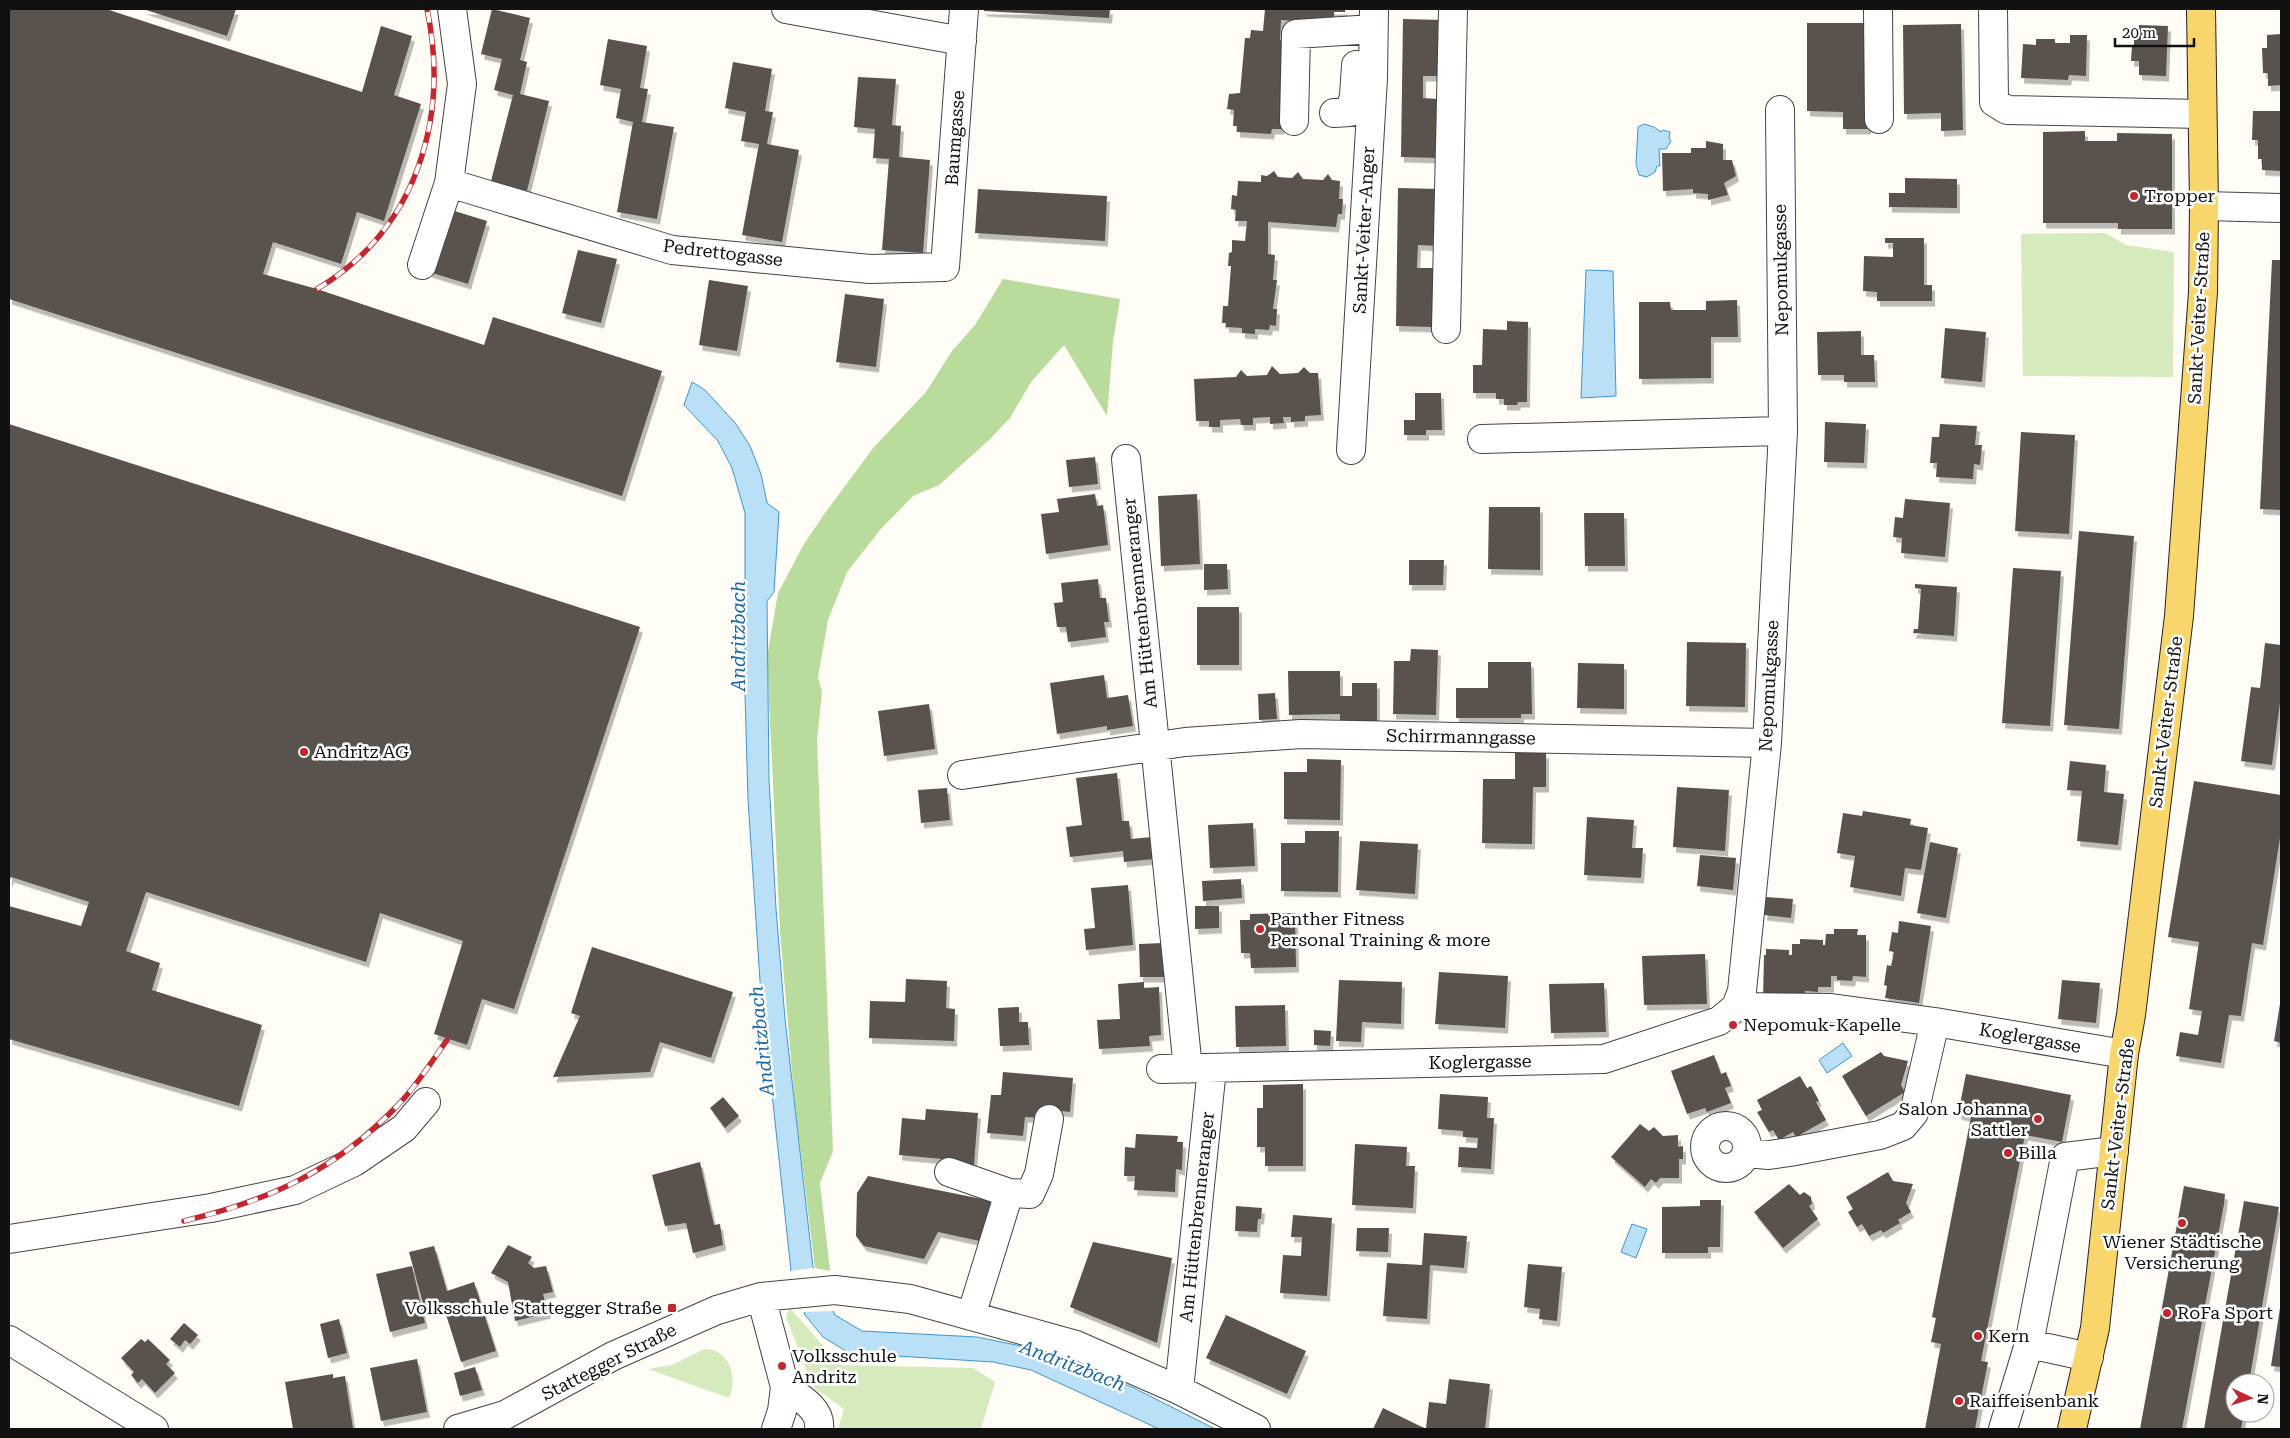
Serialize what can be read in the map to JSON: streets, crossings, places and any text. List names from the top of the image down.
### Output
{
  "streets": {
    "main road": ["Sankt-Veiter-Straße"],
    "street": [
      "Baumgasse",
      "Sankt-Veiter-Anger",
      "Pedrettogasse",
      "Nepomukgasse",
      "Am Hüttenbrenneranger",
      "Schirrmanngasse",
      "Koglergasse",
      "Stattegger Straße"
    ]
  },
  "crossings": [
    ["Baumgasse", "Pedrettogasse"],
    ["Nepomukgasse", "Schirrmanngasse"],
    ["Nepomukgasse", "Koglergasse"],
    ["Sankt-Veiter-Straße", "Koglergasse"],
    ["Am Hüttenbrenneranger", "Schirrmanngasse"],
    ["Am Hüttenbrenneranger", "Koglergasse"],
    ["Am Hüttenbrenneranger", "Stattegger Straße"]
  ],
  "water": ["Andritzbach"],
  "places": {
    "other": [
      "Tropper",
      "Andritz AG",
      "Panther Fitness Personal Training & more",
      "Nepomuk-Kapelle",
      "Salon Johanna Sattler",
      "Billa",
      "Wiener Städtische Versicherung",
      "RoFa Sport",
      "Kern",
      "Volksschule Andritz",
      "Raiffeisenbank"
    ],
    "transit": ["Volksschule Stattegger Straße"]
  },
  "scale_bar": "20 m",
  "north": "right"
}
